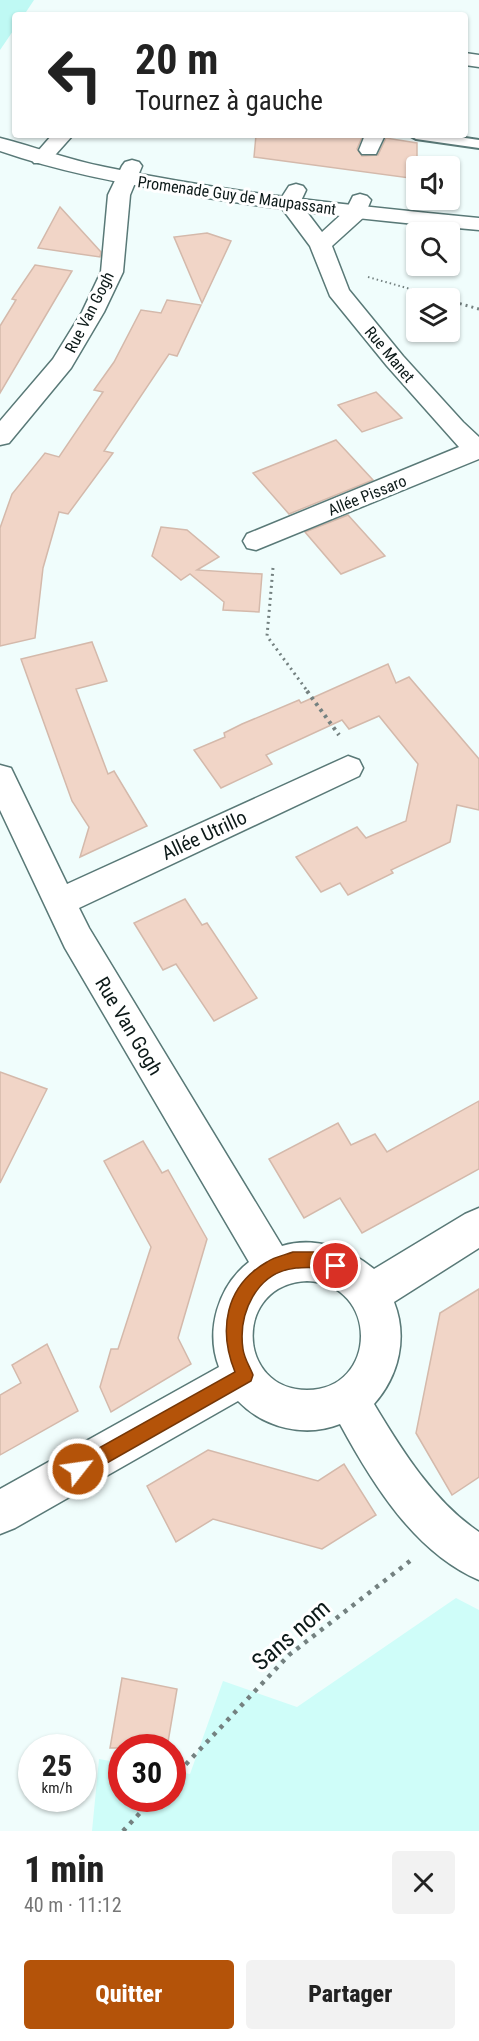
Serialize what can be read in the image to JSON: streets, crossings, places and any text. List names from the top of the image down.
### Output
{
  "streets": {
    "street": [
      "Promenade Guy de Maupassant",
      "Rue Van Gogh",
      "Rue Manet",
      "Allée Pissaro",
      "Allée Utrillo"
    ],
    "path": ["Sans nom"]
  },
  "crossings": [
    ["Promenade Guy de Maupassant", "Rue Van Gogh"],
    ["Promenade Guy de Maupassant", "Rue Manet"],
    ["Rue Van Gogh", "Allée Utrillo"],
    ["Rue Manet", "Allée Pissaro"]
  ],
  "page": {
    "turn": ["20 m", "Tournez à gauche"],
    "speed": "25 km/h",
    "limit": "30",
    "heading": ["1 min", "40 m · 11:12"],
    "buttons": ["Quitter", "Partager"]
  }
}
